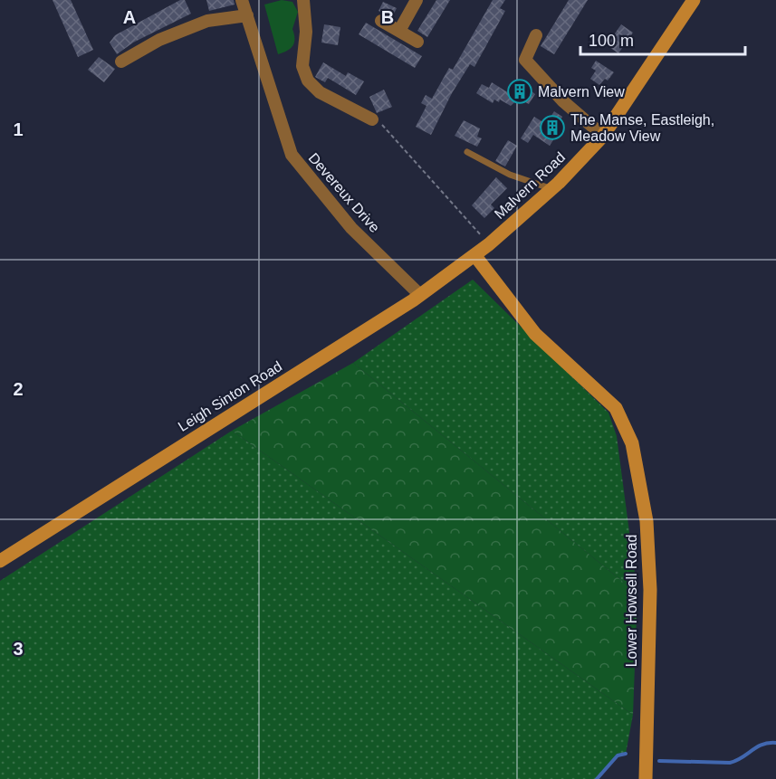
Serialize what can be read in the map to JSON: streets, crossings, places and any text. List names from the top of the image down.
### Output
{
  "streets": {
    "main road": ["Malvern Road", "Leigh Sinton Road", "Lower Howsell Road"],
    "street": ["Devereux Drive"]
  },
  "crossings": [
    ["Malvern Road", "Leigh Sinton Road"],
    ["Malvern Road", "Lower Howsell Road"],
    ["Devereux Drive", "Leigh Sinton Road"],
    ["Leigh Sinton Road", "Lower Howsell Road"]
  ],
  "places": {
    "building": ["Malvern View", "The Manse, Eastleigh, Meadow View"]
  },
  "scale_bar": "100 m",
  "grid": {
    "columns": ["A", "B"],
    "rows": ["1", "2", "3"]
  }
}
